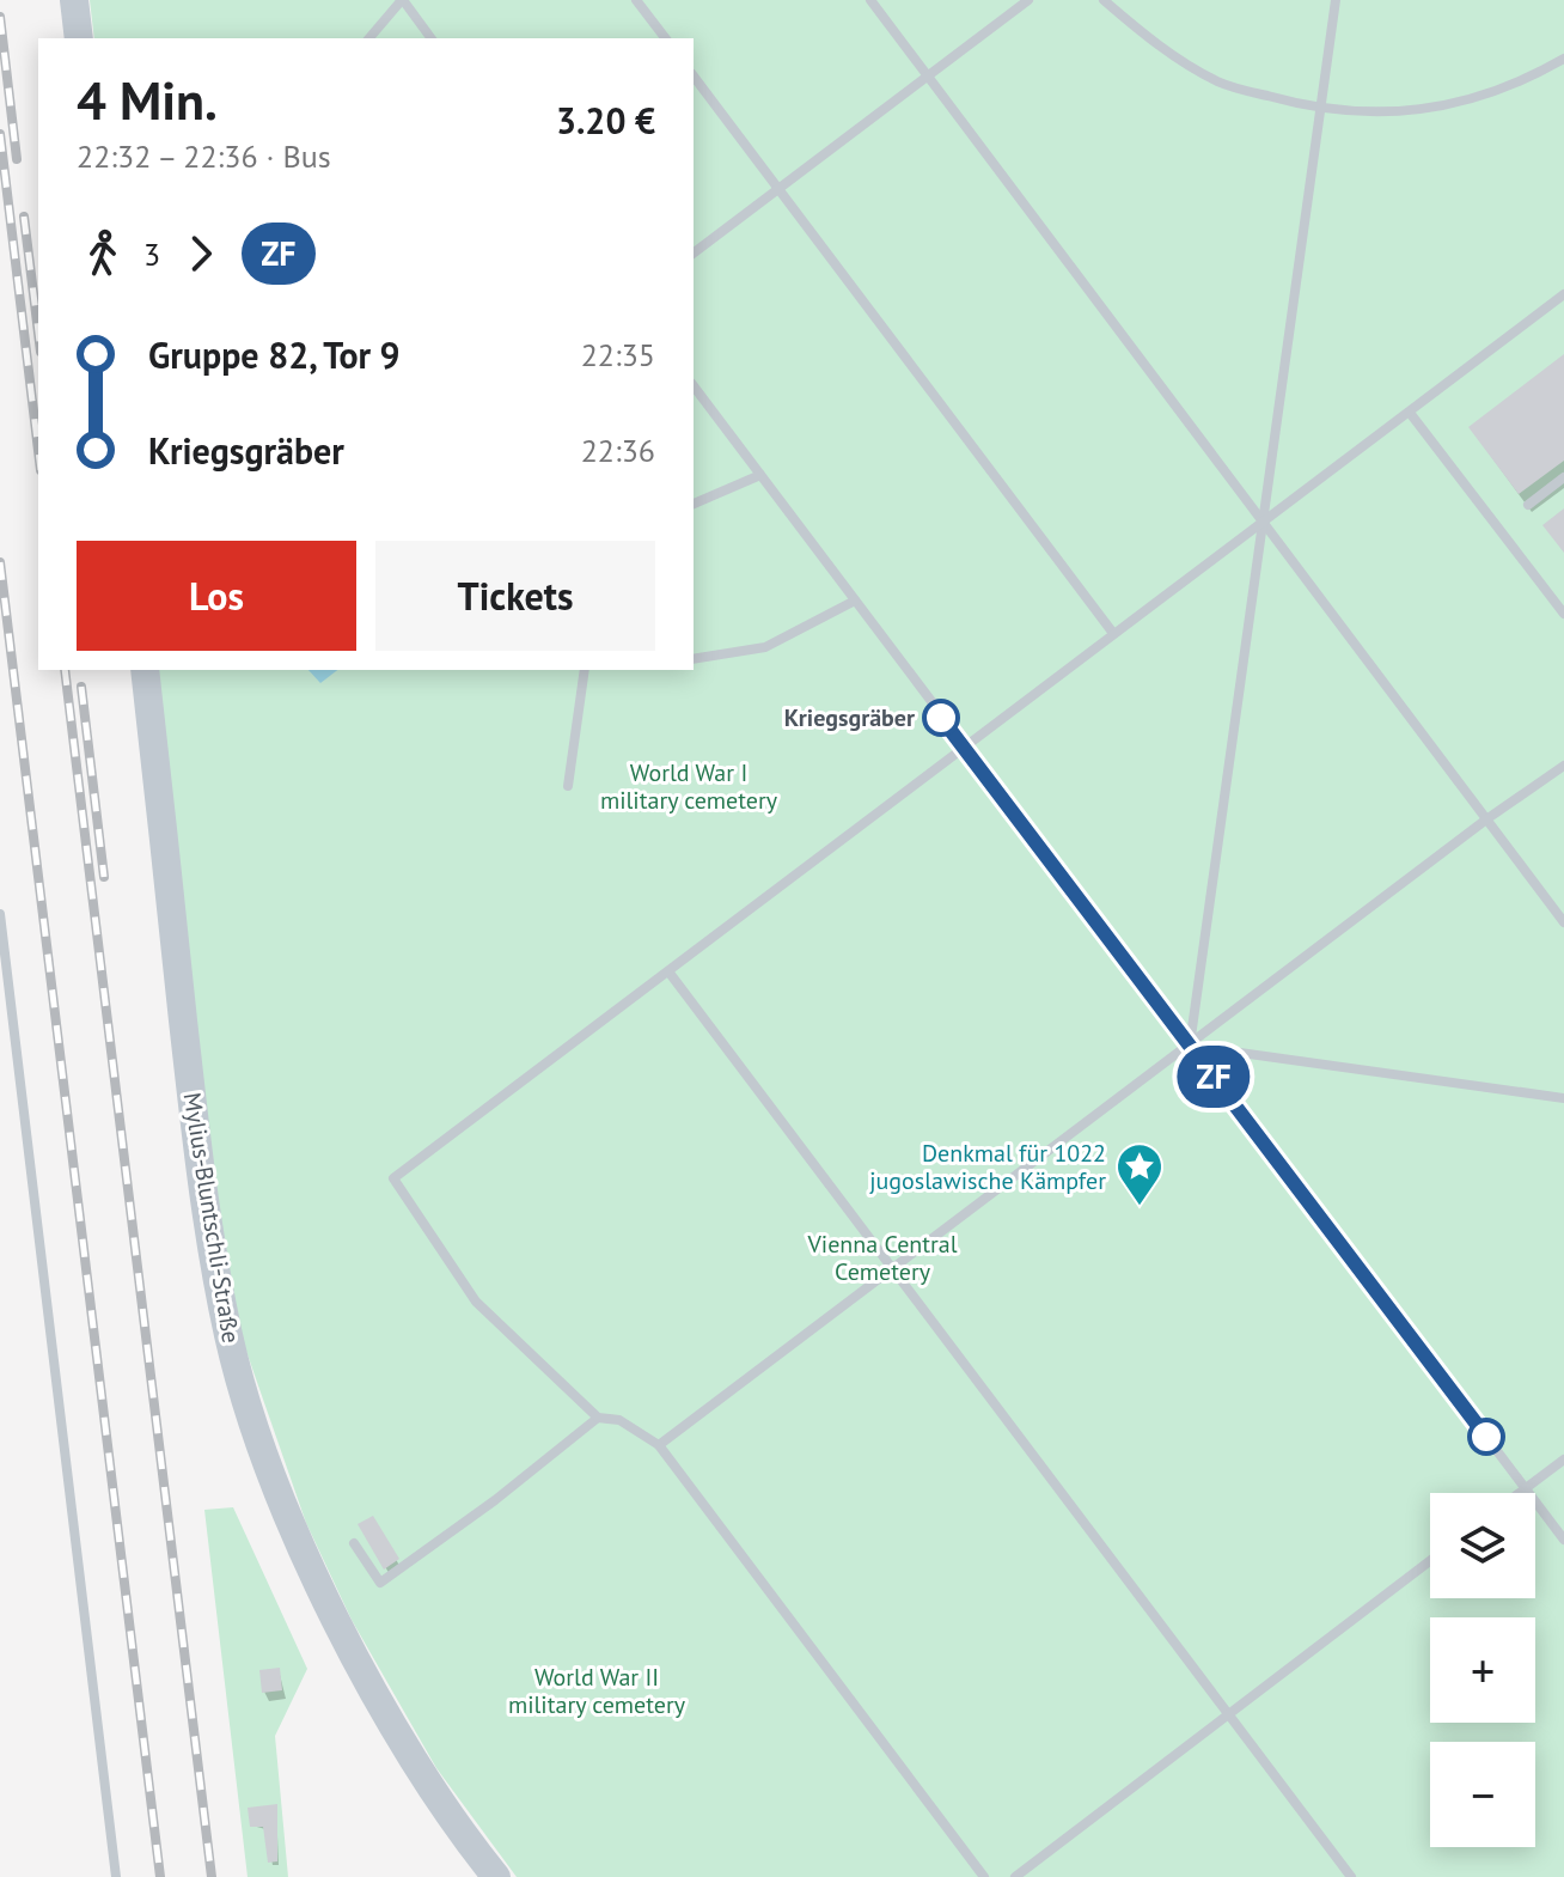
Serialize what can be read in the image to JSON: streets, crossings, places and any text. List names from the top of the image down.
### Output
{
  "streets": {
    "street": ["Mylius-Bluntschli-Straße"]
  },
  "parks": ["World War I military cemetery", "Vienna Central Cemetery", "World War II military cemetery"],
  "places": {
    "other": ["Kriegsgräber"],
    "place": ["Denkmal für 1022 jugoslawische Kämpfer"]
  },
  "lines": ["bus line ZF"],
  "page": {
    "on_map": "ZF",
    "heading": ["4 Min.", "22:32 – 22:36 · Bus", "3.20 €"],
    "legs": ["3", "ZF"],
    "list": [
      {
        "name": "Gruppe 82, Tor 9",
        "value": "22:35"
      },
      {
        "name": "Kriegsgräber",
        "value": "22:36"
      }
    ],
    "buttons": ["Los", "Tickets"],
    "map_buttons": ["+", "−"]
  }
}
